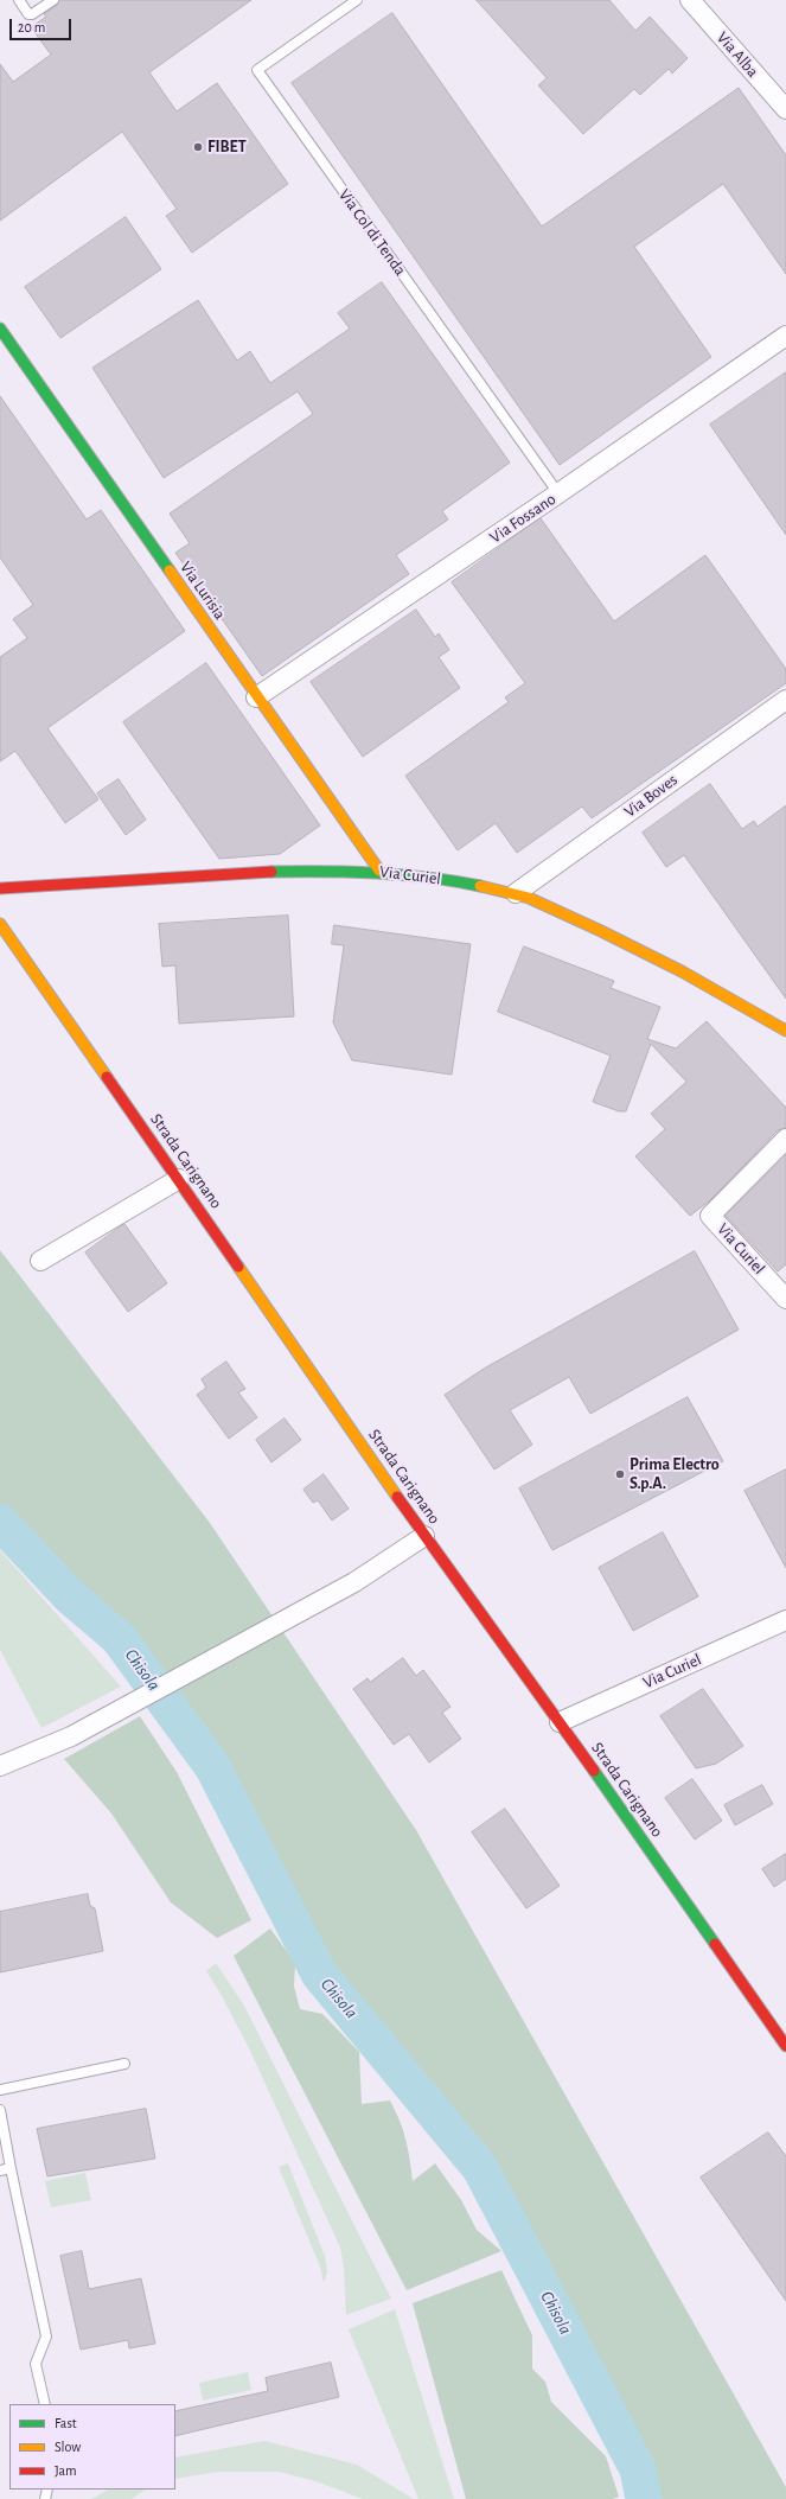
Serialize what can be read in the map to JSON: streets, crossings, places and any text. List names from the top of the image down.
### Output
{
  "streets": {
    "street": [
      "Via Alba",
      "Via Fossano",
      "Via Lurisia",
      "Via Boves",
      "Via Curiel",
      "Strada Carignano"
    ],
    "lane": ["Via Col di Tenda"]
  },
  "crossings": [
    ["Via Col di Tenda", "Via Fossano"],
    ["Via Fossano", "Via Lurisia"],
    ["Via Lurisia", "Via Curiel"],
    ["Via Boves", "Via Curiel"],
    ["Via Curiel", "Strada Carignano"]
  ],
  "water": ["Chisola"],
  "places": ["FIBET", "Prima Electro S.p.A."],
  "legend": ["Fast", "Slow", "Jam"],
  "scale_bar": "20 m"
}
